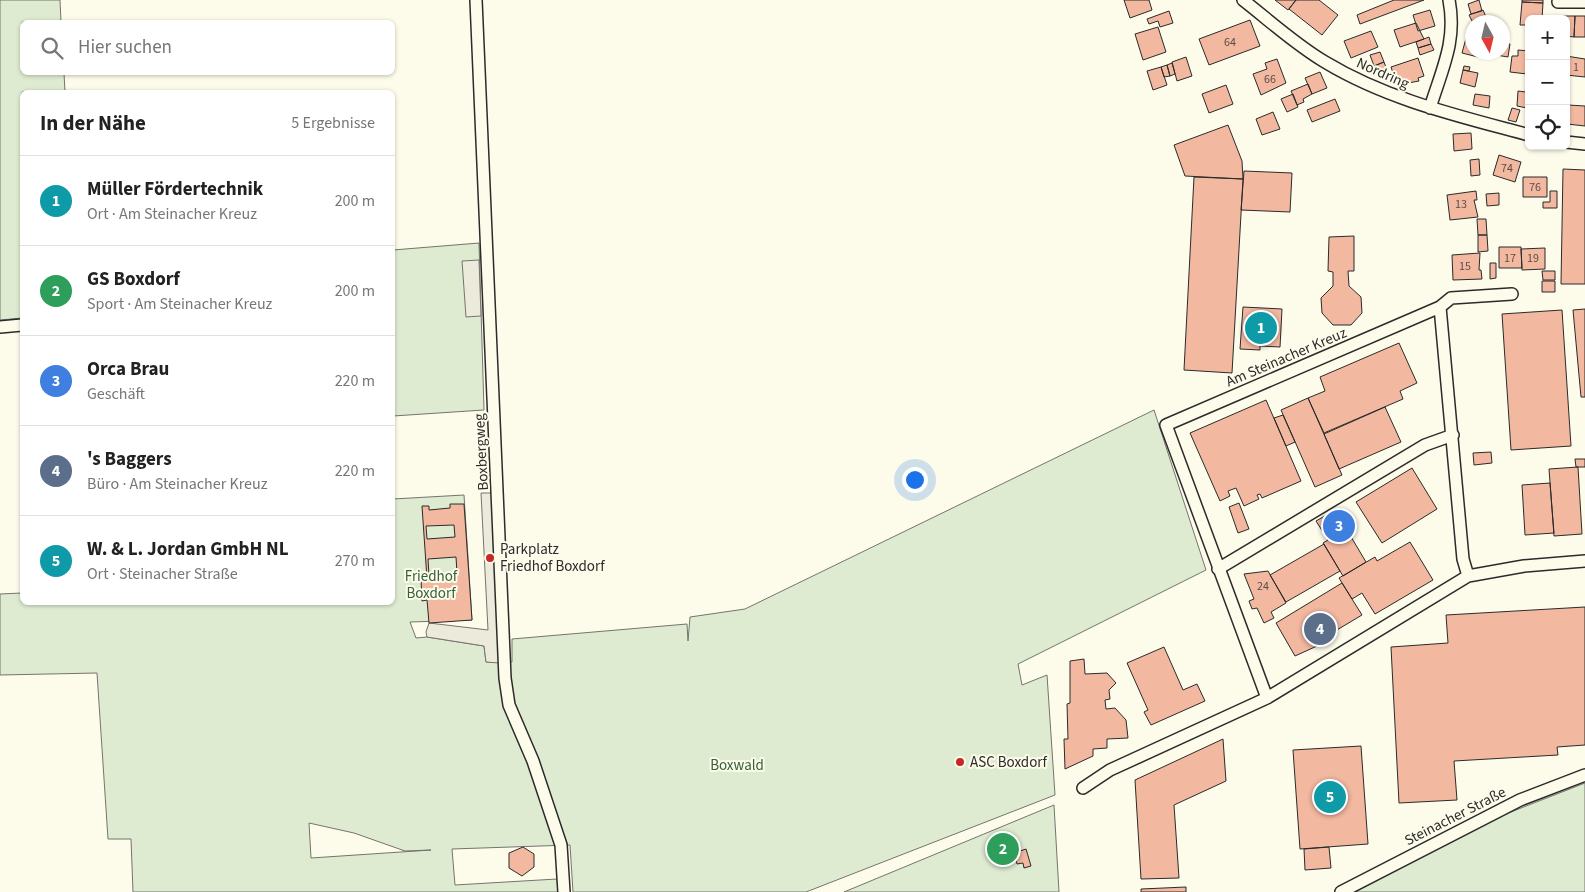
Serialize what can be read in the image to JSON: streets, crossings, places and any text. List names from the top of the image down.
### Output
{
  "streets": {
    "street": [
      "Nordring",
      "Am Steinacher Kreuz",
      "Boxbergweg",
      "Steinacher Straße"
    ]
  },
  "parks": ["Friedhof Boxdorf", "Boxwald"],
  "places": ["Parkplatz Friedhof Boxdorf", "ASC Boxdorf"],
  "house_numbers": [
    "64",
    "1",
    "66",
    "74",
    "76",
    "13",
    "17",
    "19",
    "15",
    "24"
  ],
  "north": "bottom",
  "page": {
    "map_buttons": ["+", "−"],
    "search": "Hier suchen",
    "heading": ["In der Nähe", "5 Ergebnisse"],
    "list": [
      {
        "mark": "1",
        "name": "Müller Fördertechnik",
        "note": "Ort · Am Steinacher Kreuz",
        "value": "200 m"
      },
      {
        "mark": "2",
        "name": "GS Boxdorf",
        "note": "Sport · Am Steinacher Kreuz",
        "value": "200 m"
      },
      {
        "mark": "3",
        "name": "Orca Brau",
        "note": "Geschäft",
        "value": "220 m"
      },
      {
        "mark": "4",
        "name": "'s Baggers",
        "note": "Büro · Am Steinacher Kreuz",
        "value": "220 m"
      },
      {
        "mark": "5",
        "name": "W. & L. Jordan GmbH NL",
        "note": "Ort · Steinacher Straße",
        "value": "270 m"
      }
    ],
    "pins": [
      "1",
      "3",
      "4",
      "5",
      "2"
    ]
  }
}
